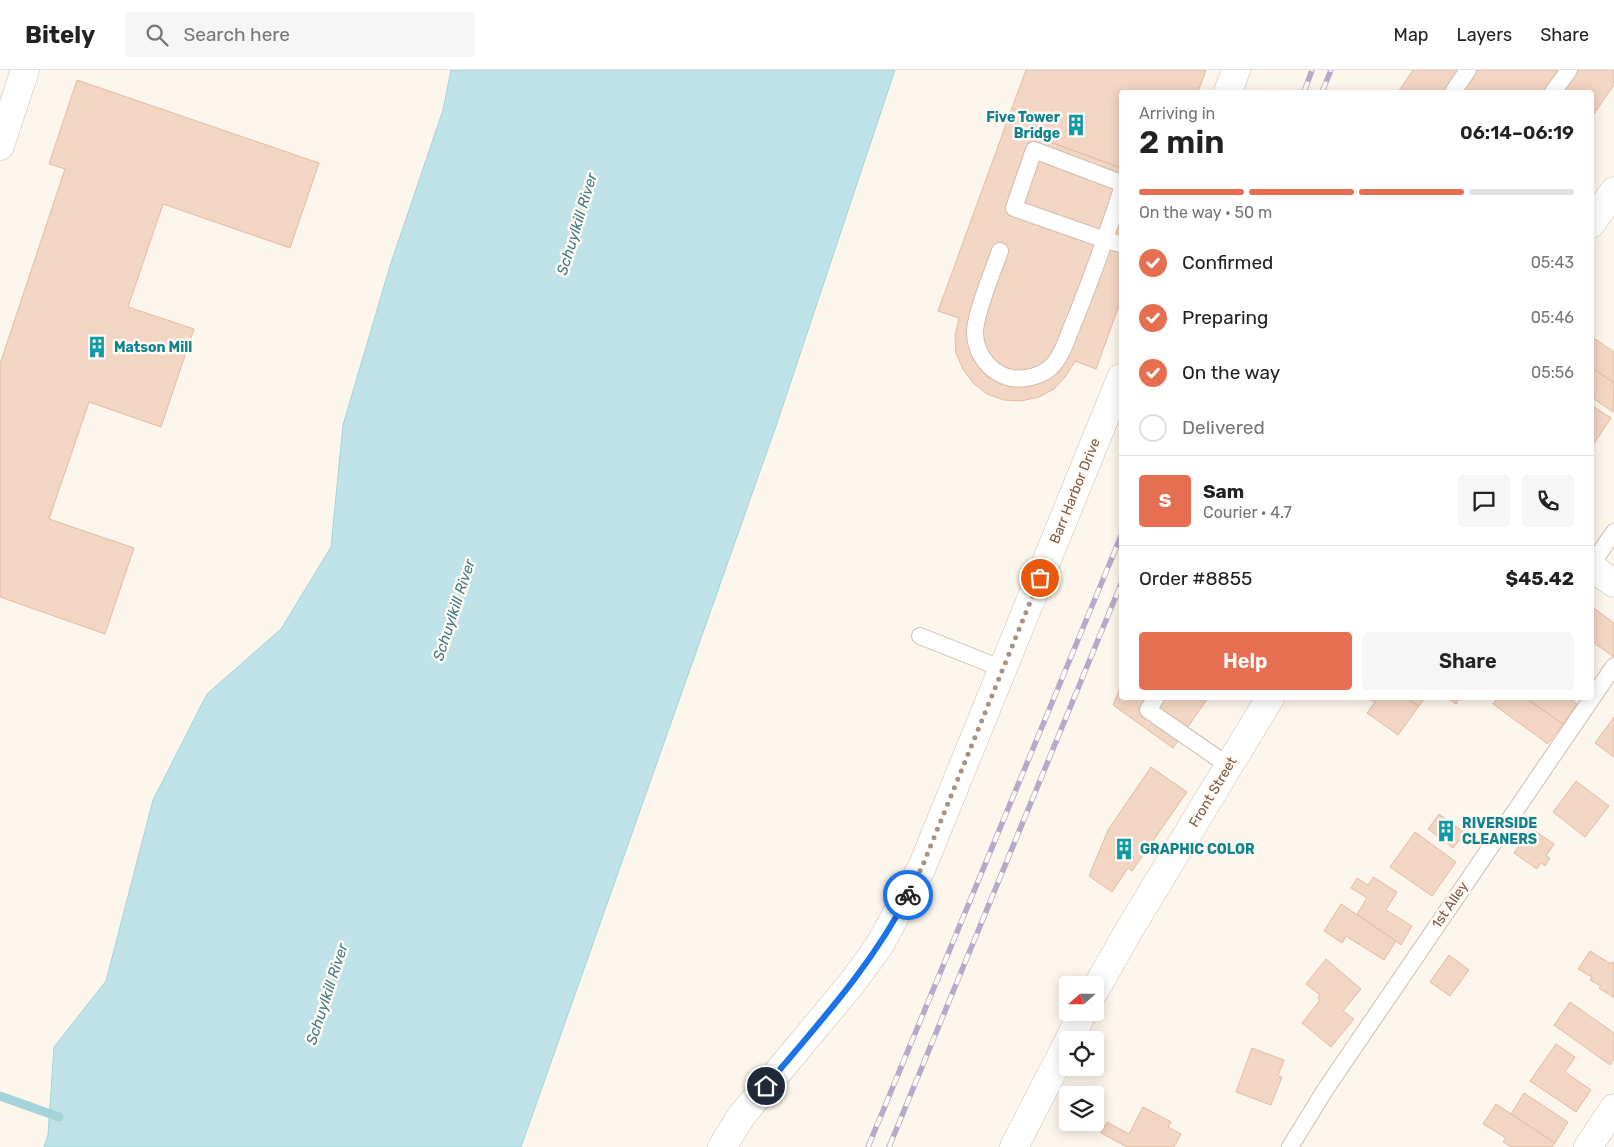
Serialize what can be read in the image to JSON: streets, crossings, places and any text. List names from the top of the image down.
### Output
{
  "streets": {
    "street": ["Barr Harbor Drive", "Front Street"],
    "lane": ["1st Alley"]
  },
  "water": ["Schuylkill River"],
  "places": {
    "building": [
      "Five Tower Bridge",
      "Matson Mill",
      "RIVERSIDE CLEANERS",
      "GRAPHIC COLOR"
    ]
  },
  "north": "left",
  "page": {
    "header": "Bitely",
    "search": "Search here",
    "nav": ["Map", "Layers", "Share"],
    "heading": ["2 min", "Arriving in", "06:14–06:19"],
    "panel": [
      "Sam",
      "Courier · 4.7",
      "Order #8855",
      "$45.42"
    ],
    "bar": "On the way · 50 m",
    "list": [
      ["Confirmed", "05:43"],
      ["Preparing", "05:46"],
      ["On the way", "05:56"],
      "Delivered"
    ],
    "round": "S",
    "buttons": ["Help", "Share"]
  }
}
